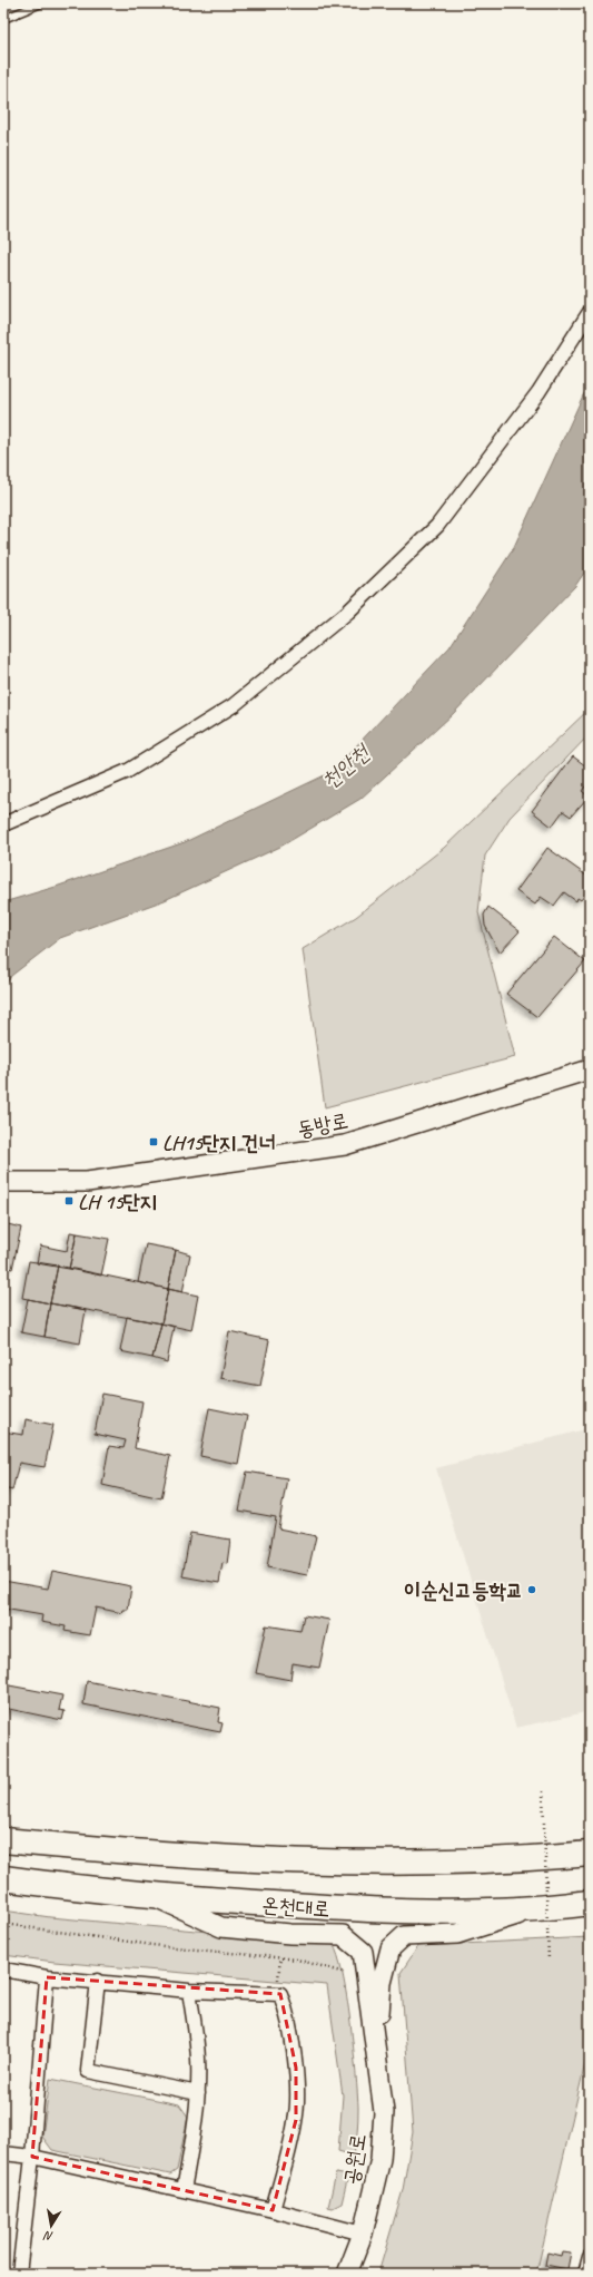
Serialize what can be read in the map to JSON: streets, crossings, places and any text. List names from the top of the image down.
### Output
{
  "streets": {
    "highway": ["온천대로"],
    "street": ["동방로", "공원로"]
  },
  "water": ["천안천"],
  "places": {
    "transit": ["LH15단지 건너", "LH 15단지"],
    "other": ["이순신고등학교"]
  },
  "north": "bottom"
}
